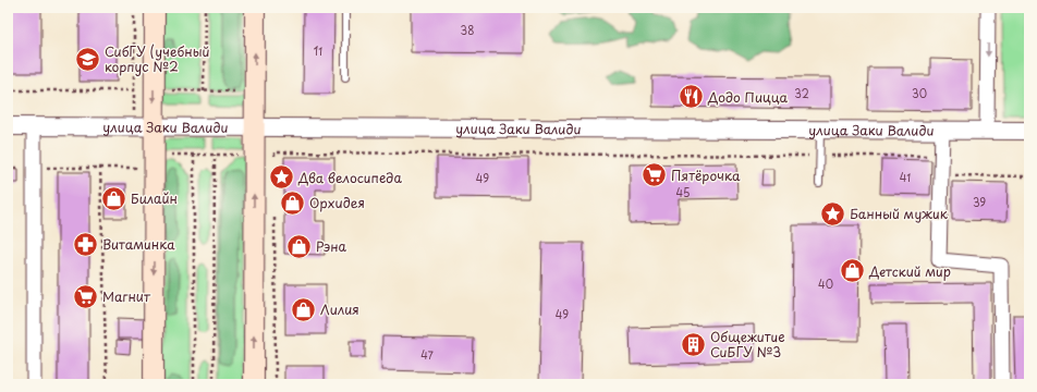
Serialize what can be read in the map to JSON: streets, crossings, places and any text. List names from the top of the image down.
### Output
{
  "streets": {
    "street": ["улица Заки Валиди"]
  },
  "places": {
    "school or university": ["СибГУ (учебный корпус №2"],
    "restaurant": ["Додо Пицца"],
    "supermarket": ["Пятёрочка", "Магнит"],
    "place": ["Два велосипеда", "Банный мужик"],
    "shop": [
      "Билайн",
      "Орхидея",
      "Рэна",
      "Детский мир",
      "Лилия"
    ],
    "pharmacy": ["Витаминка"],
    "building": ["Общежитие СиБГУ №3"]
  },
  "house_numbers": [
    "38",
    "11",
    "32",
    "30",
    "41",
    "49",
    "45",
    "39",
    "40",
    "49",
    "47"
  ]
}
